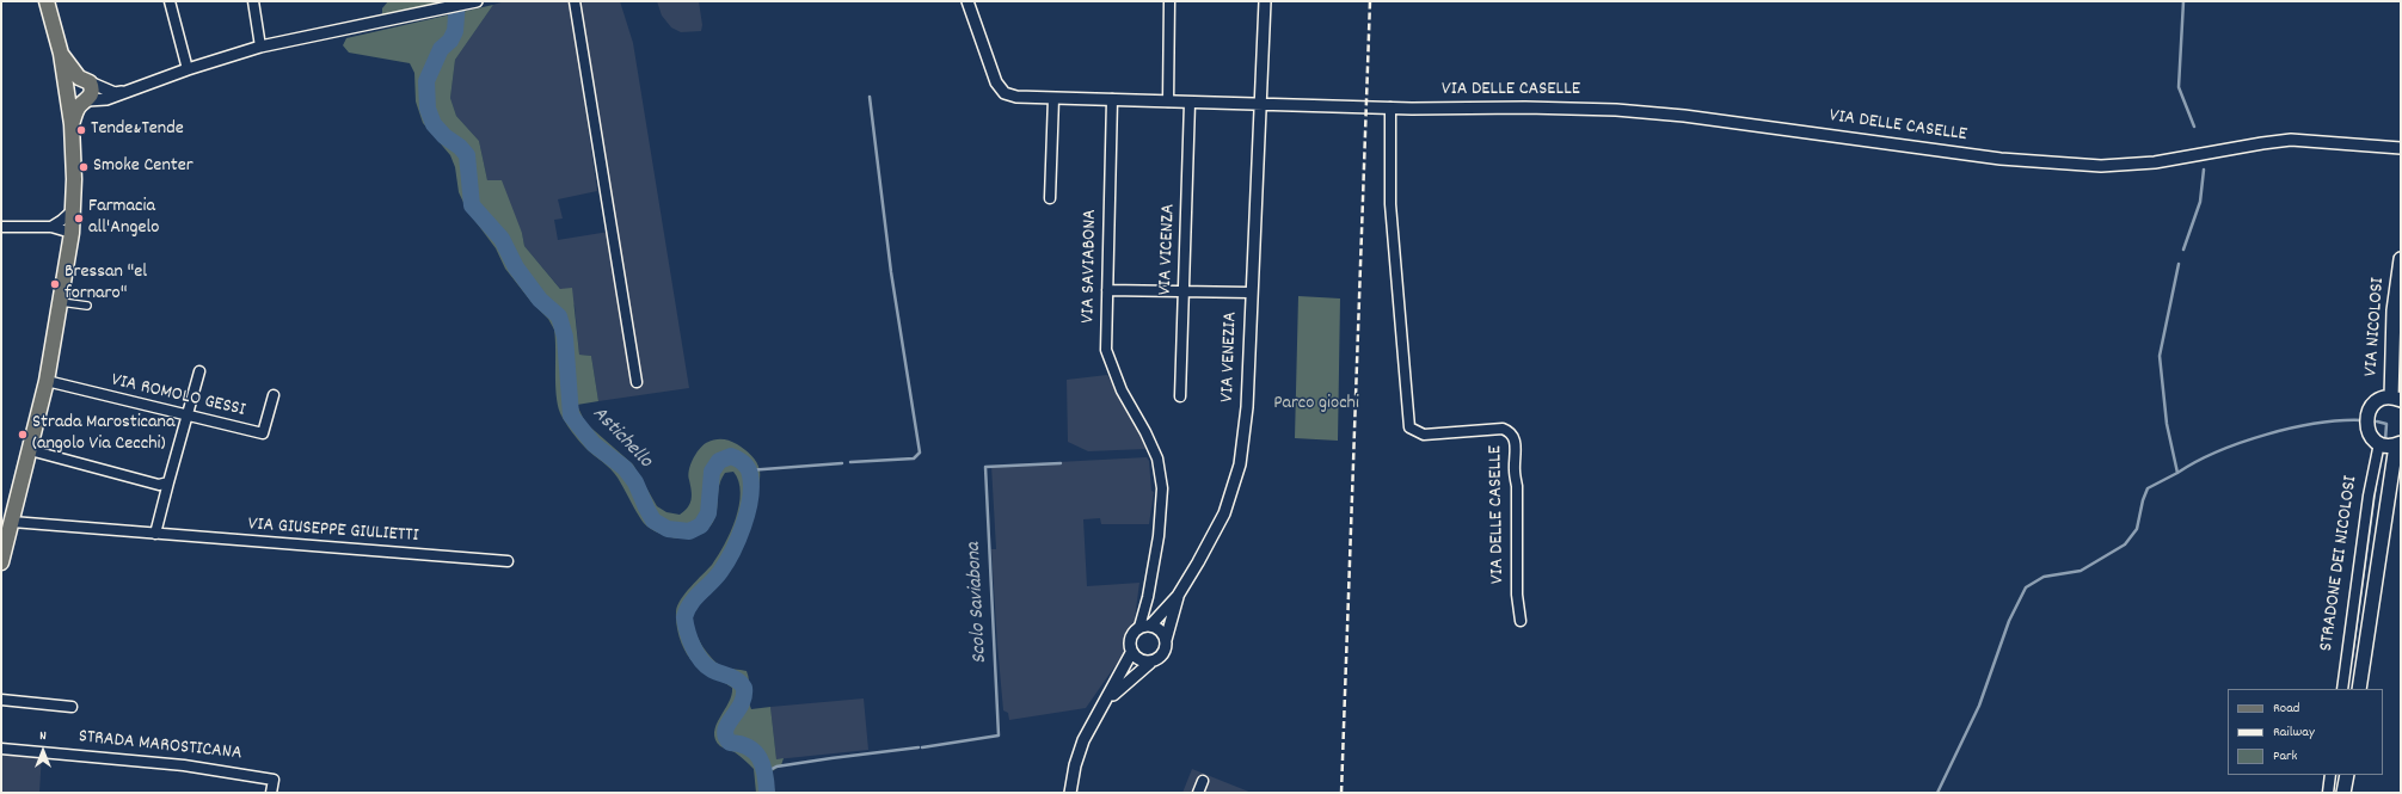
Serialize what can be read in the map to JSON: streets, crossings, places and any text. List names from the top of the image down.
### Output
{
  "streets": {
    "main road": ["VIA NICOLOSI", "STRADONE DEI NICOLOSI"],
    "street": [
      "VIA DELLE CASELLE",
      "VIA VICENZA",
      "VIA SAVIABONA",
      "VIA VENEZIA",
      "VIA ROMOLO GESSI",
      "VIA GIUSEPPE GIULIETTI",
      "STRADA MAROSTICANA"
    ]
  },
  "crossings": [
    ["VIA DELLE CASELLE", "VIA VICENZA"],
    ["VIA DELLE CASELLE", "VIA SAVIABONA"],
    ["VIA DELLE CASELLE", "VIA VENEZIA"],
    ["VIA SAVIABONA", "VIA VENEZIA"]
  ],
  "water": ["Astichello", "Scolo Saviabona"],
  "parks": ["Parco giochi"],
  "places": [
    "Tende&Tende",
    "Smoke Center",
    "Farmacia all'Angelo",
    "Bressan \"el fornaro\"",
    "Strada Marosticana (angolo Via Cecchi)"
  ],
  "legend": ["Road", "Railway", "Park"],
  "north": "top"
}
